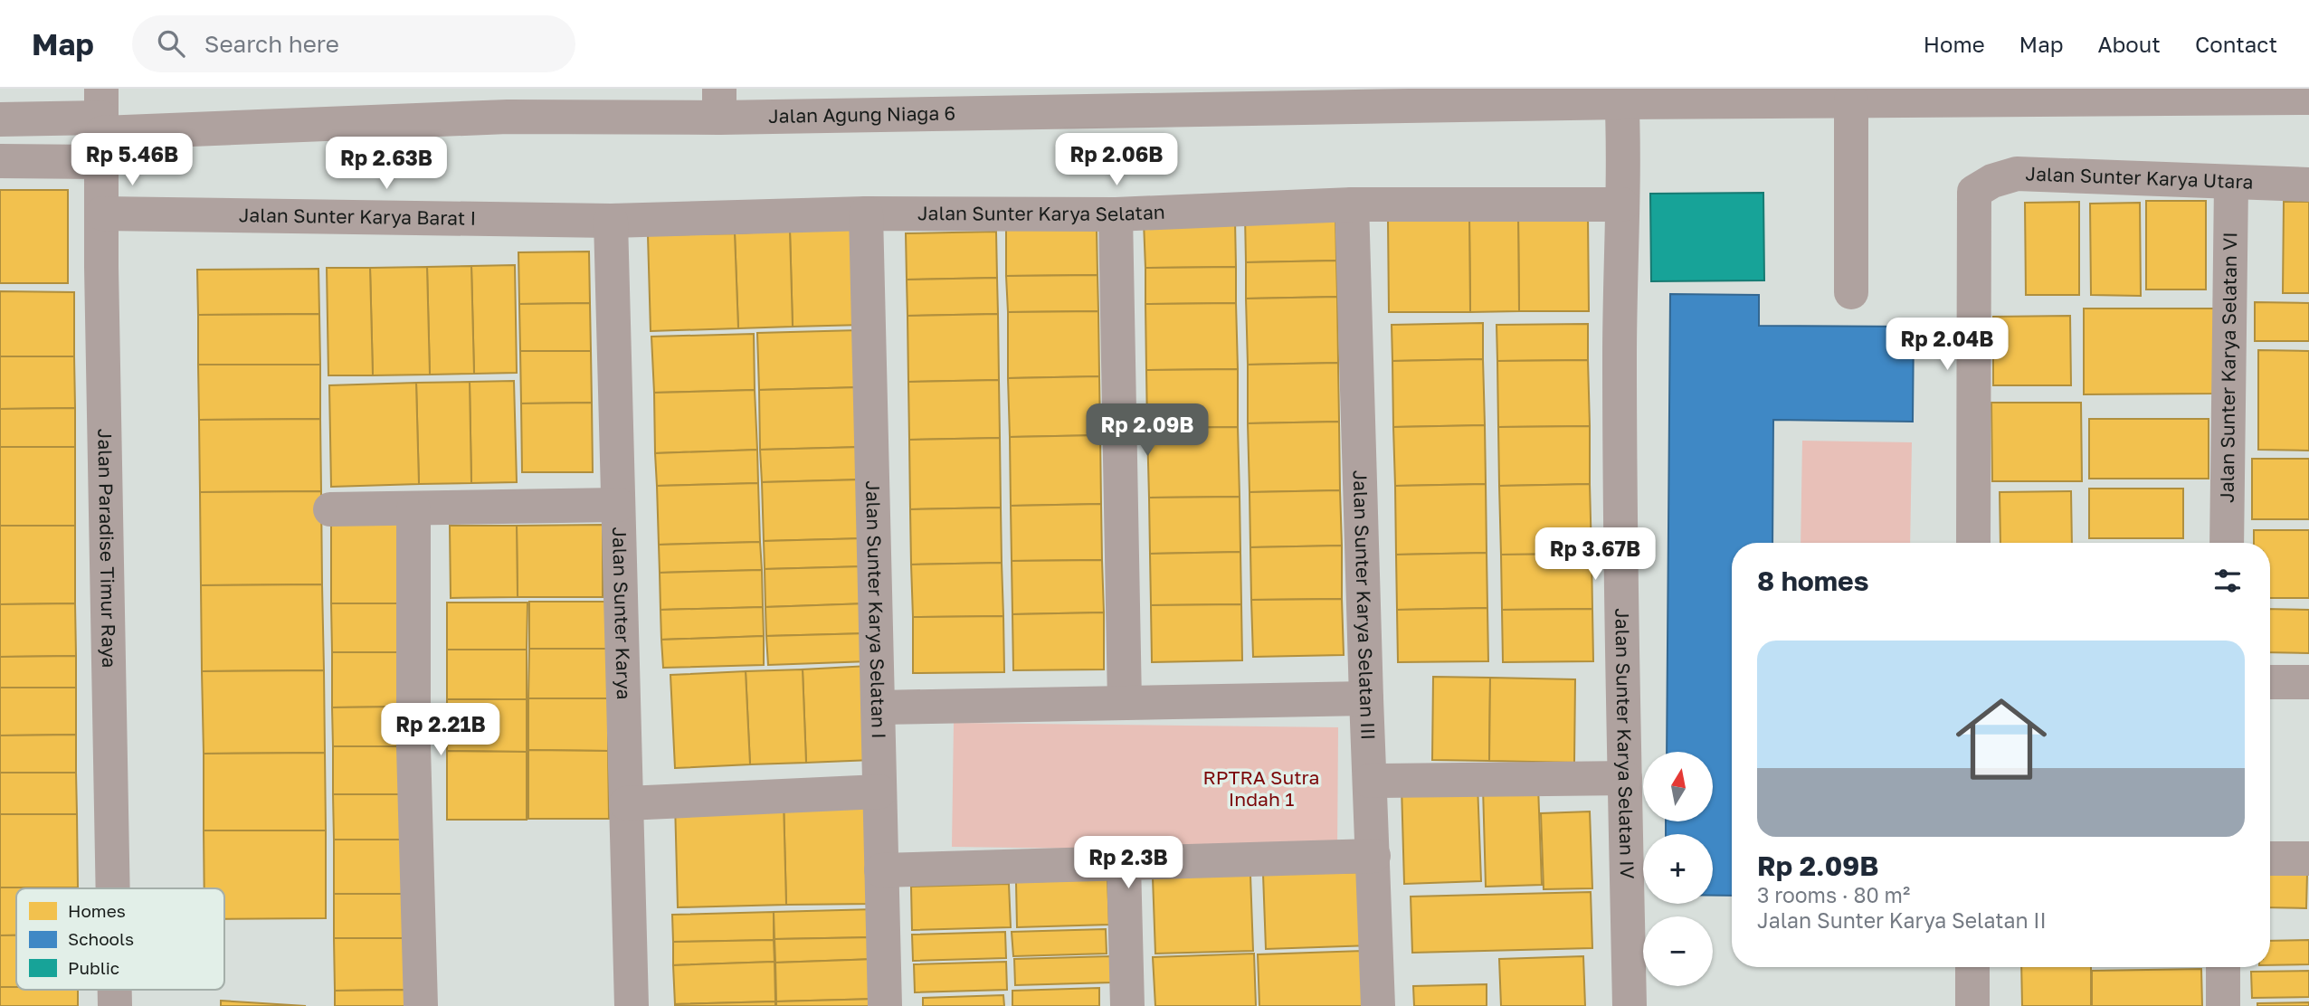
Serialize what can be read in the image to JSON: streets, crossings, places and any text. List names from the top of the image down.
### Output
{
  "streets": {
    "street": [
      "Jalan Agung Niaga 6",
      "Jalan Sunter Karya Utara",
      "Jalan Sunter Karya Selatan",
      "Jalan Sunter Karya Barat I",
      "Jalan Sunter Karya Selatan VI",
      "Jalan Paradise Timur Raya",
      "Jalan Sunter Karya Selatan III",
      "Jalan Sunter Karya Selatan I",
      "Jalan Sunter Karya",
      "Jalan Sunter Karya Selatan IV"
    ]
  },
  "crossings": [
    ["Jalan Agung Niaga 6", "Jalan Paradise Timur Raya"],
    ["Jalan Agung Niaga 6", "Jalan Sunter Karya Selatan IV"],
    ["Jalan Sunter Karya Utara", "Jalan Sunter Karya Selatan VI"],
    ["Jalan Sunter Karya Selatan", "Jalan Sunter Karya Barat I"],
    ["Jalan Sunter Karya Selatan", "Jalan Sunter Karya Selatan III"],
    ["Jalan Sunter Karya Selatan", "Jalan Sunter Karya Selatan I"],
    ["Jalan Sunter Karya Selatan", "Jalan Sunter Karya"],
    ["Jalan Sunter Karya Selatan", "Jalan Sunter Karya Selatan IV"],
    ["Jalan Sunter Karya Barat I", "Jalan Paradise Timur Raya"],
    ["Jalan Sunter Karya Barat I", "Jalan Sunter Karya"]
  ],
  "parks": ["RPTRA Sutra Indah 1"],
  "legend": ["Homes", "Schools", "Public"],
  "north": "top",
  "page": {
    "header": "Map",
    "search": "Search here",
    "nav": [
      "Home",
      "Map",
      "About",
      "Contact"
    ],
    "price": [
      "Rp 5.46B",
      "Rp 2.06B",
      "Rp 2.63B",
      "Rp 2.04B",
      "Rp 2.09B",
      "Rp 3.67B",
      "Rp 2.21B",
      "Rp 2.3B"
    ],
    "heading": "8 homes",
    "list": [
      {
        "name": "Rp 2.09B",
        "note": "3 rooms · 80 m² · Jalan Sunter Karya Selatan II"
      }
    ],
    "map_buttons": ["+", "−"]
  }
}
